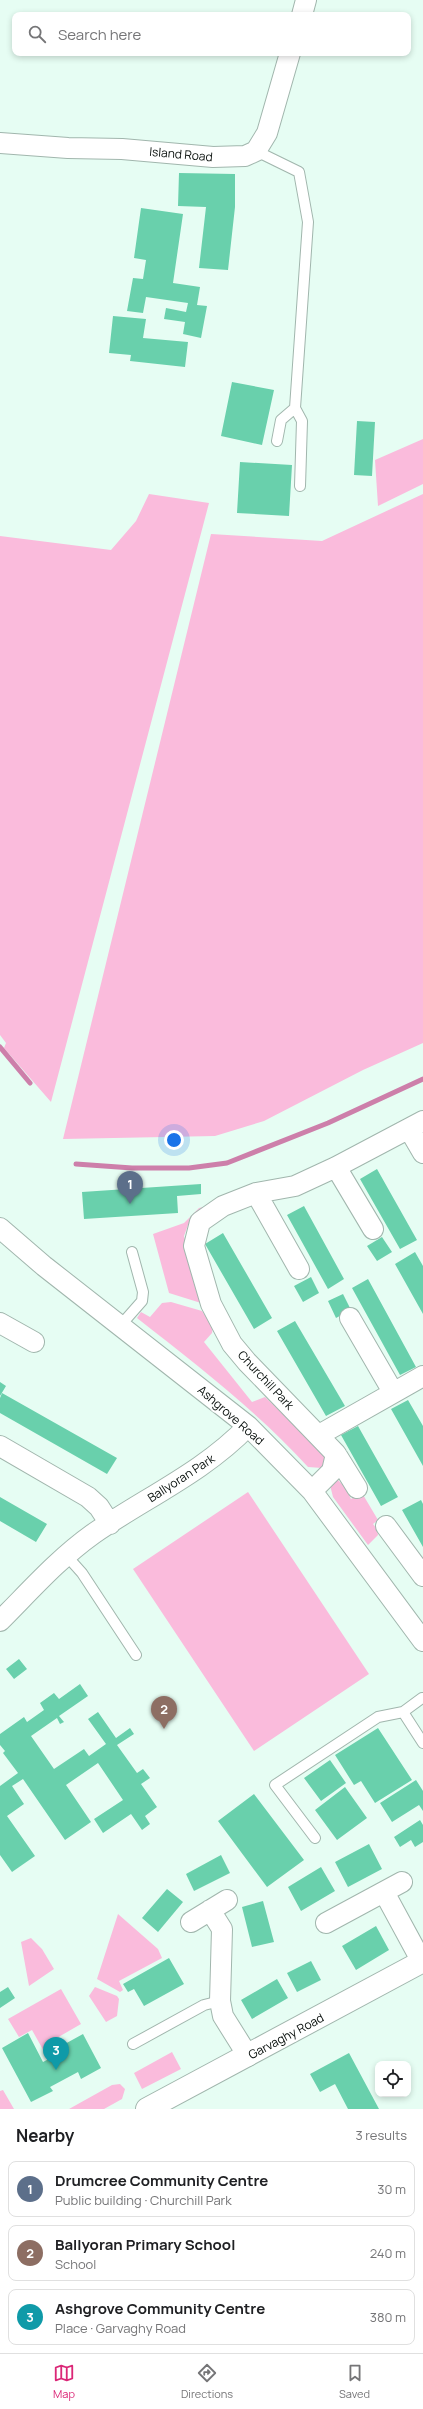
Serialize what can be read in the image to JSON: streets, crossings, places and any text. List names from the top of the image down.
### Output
{
  "streets": {
    "main road": ["Garvaghy Road"],
    "street": [
      "Island Road",
      "Churchill Park",
      "Ashgrove Road",
      "Ballyoran Park"
    ]
  },
  "crossings": [
    ["Ashgrove Road", "Ballyoran Park"]
  ],
  "page": {
    "search": "Search here",
    "pins": ["1", "2", "3"],
    "heading": ["Nearby", "3 results"],
    "list": [
      {
        "mark": "1",
        "name": "Drumcree Community Centre",
        "note": "Public building · Churchill Park",
        "value": "30 m"
      },
      {
        "mark": "2",
        "name": "Ballyoran Primary School",
        "note": "School",
        "value": "240 m"
      },
      {
        "mark": "3",
        "name": "Ashgrove Community Centre",
        "note": "Place · Garvaghy Road",
        "value": "380 m"
      }
    ],
    "nav": ["Map", "Directions", "Saved"]
  }
}
